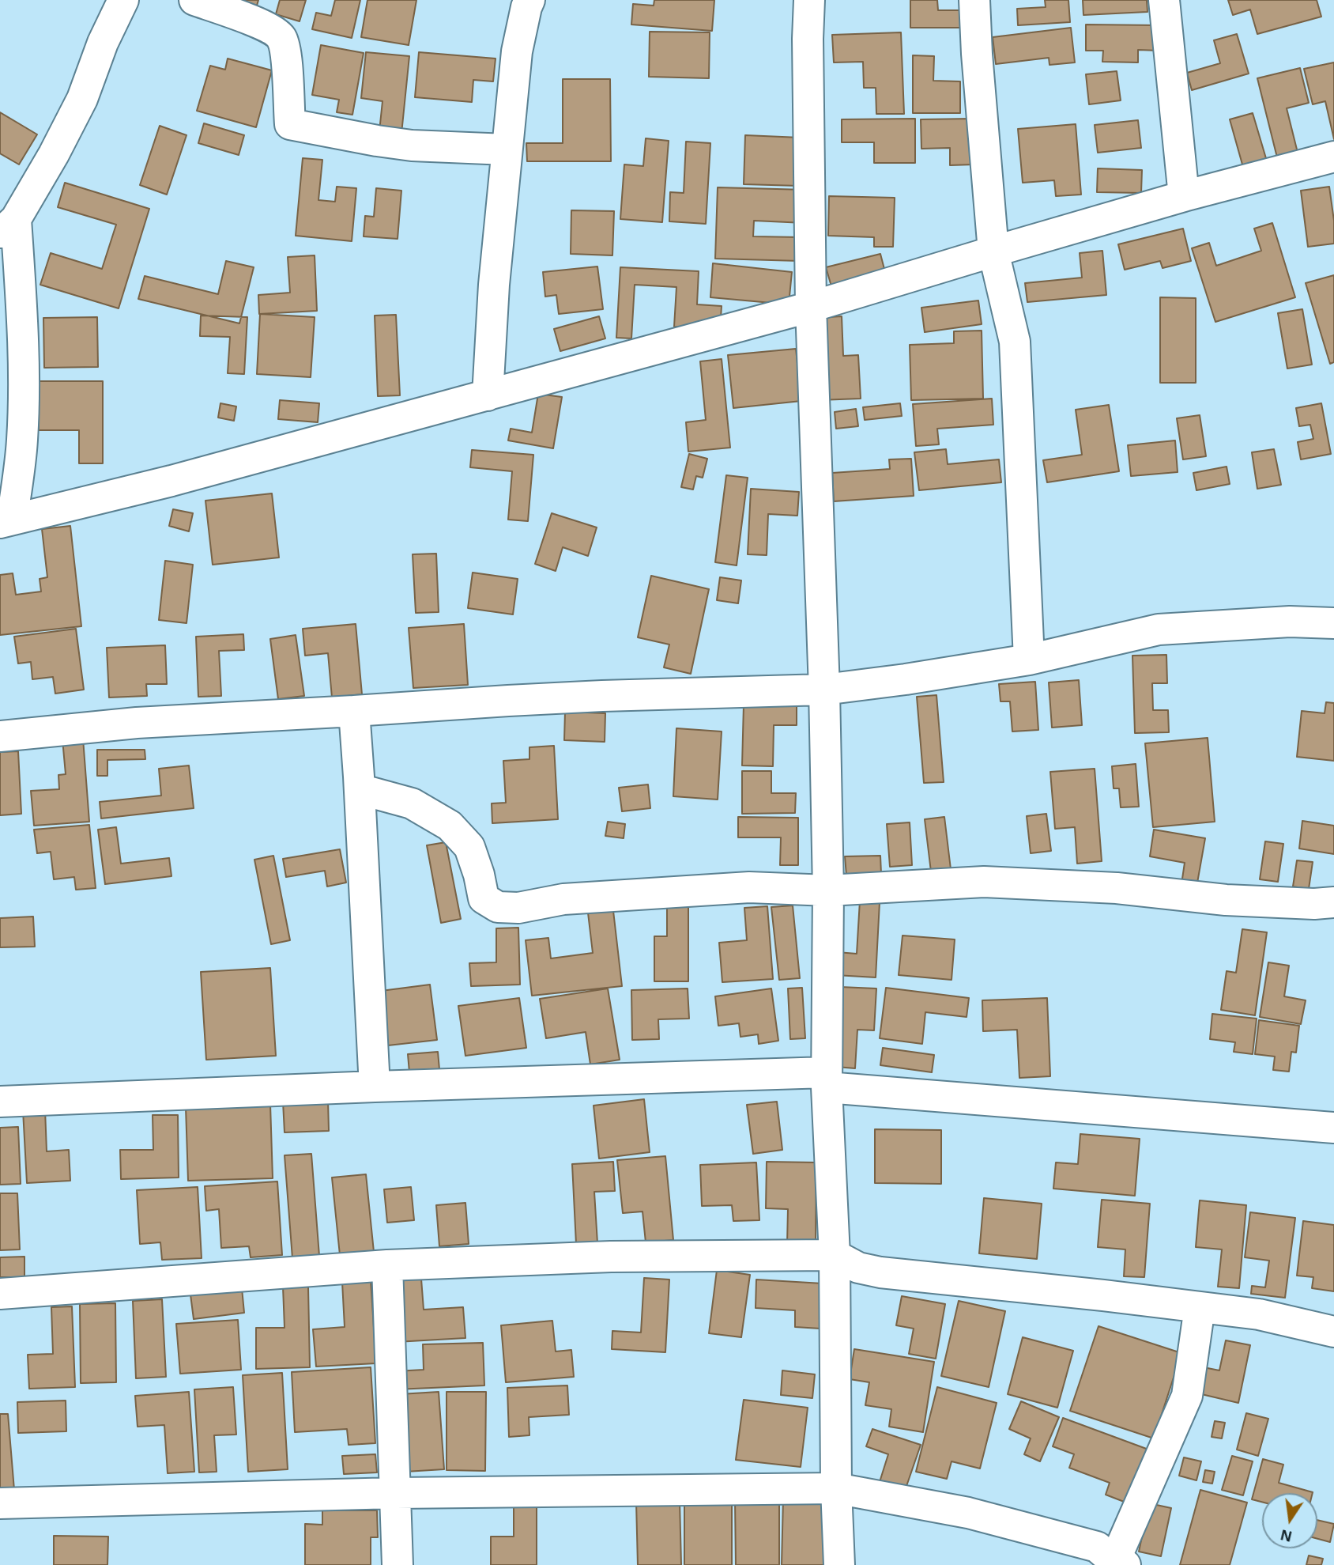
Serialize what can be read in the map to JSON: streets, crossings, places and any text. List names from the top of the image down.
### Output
{
  "north": "bottom"
}
